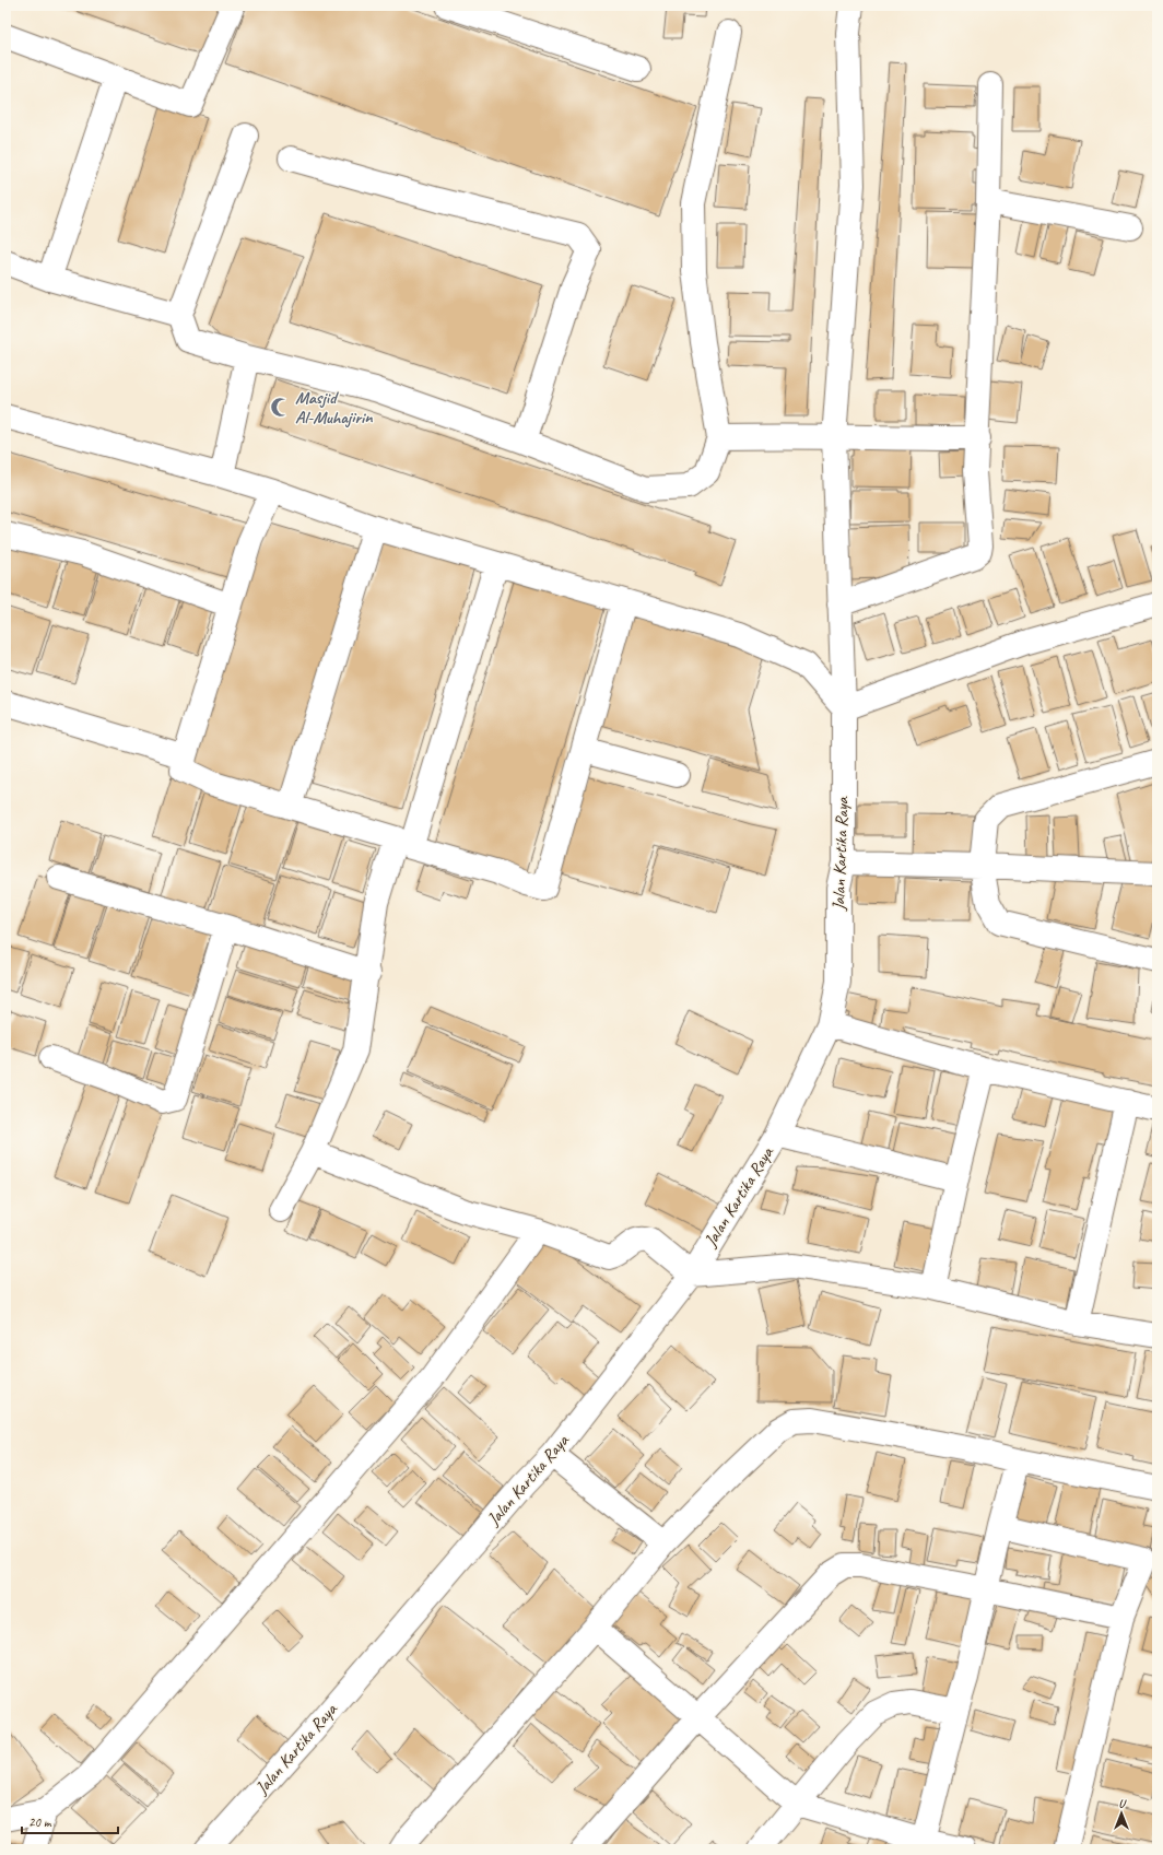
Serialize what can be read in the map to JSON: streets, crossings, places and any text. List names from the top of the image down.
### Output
{
  "streets": {
    "street": ["Jalan Kartika Raya"]
  },
  "places": {
    "mosque": ["Masjid Al-Muhajirin"]
  },
  "scale_bar": "20 m",
  "north": "top"
}
